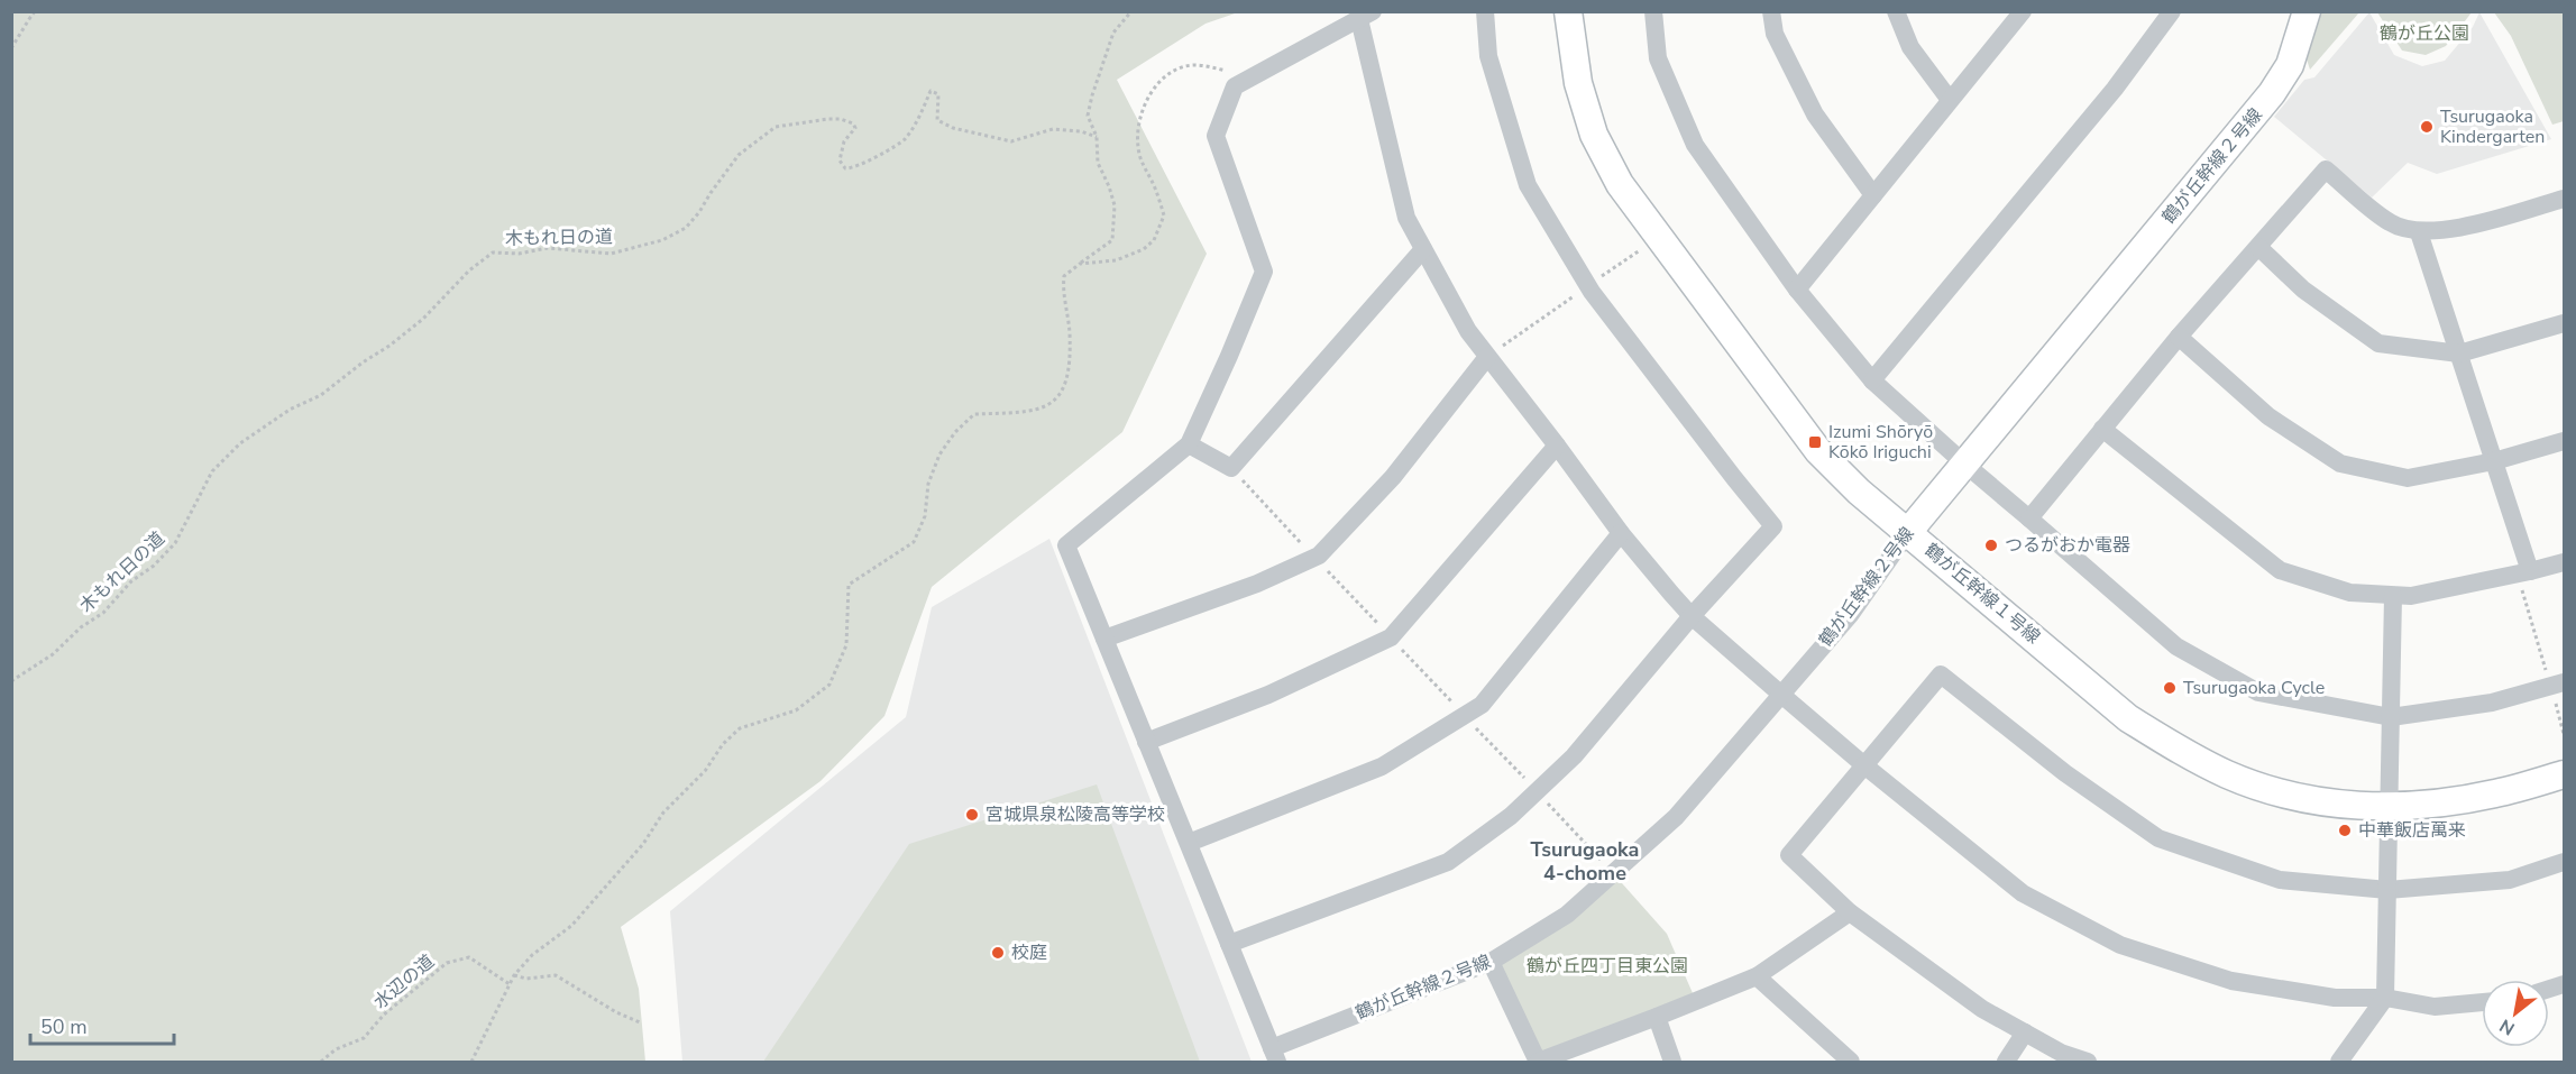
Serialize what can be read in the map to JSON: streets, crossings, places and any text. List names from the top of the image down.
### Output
{
  "streets": {
    "street": ["鶴が丘幹線２号線", "鶴が丘幹線１号線"],
    "path": ["木もれ日の道", "水辺の道"]
  },
  "crossings": [
    ["鶴が丘幹線２号線", "鶴が丘幹線１号線"]
  ],
  "districts": ["Tsurugaoka 4-chome"],
  "parks": ["鶴が丘公園", "鶴が丘四丁目東公園"],
  "places": {
    "other": [
      "Tsurugaoka Kindergarten",
      "つるがおか電器",
      "Tsurugaoka Cycle",
      "宮城県泉松陵高等学校",
      "中華飯店萬来",
      "校庭"
    ],
    "transit": ["Izumi Shōryō Kōkō Iriguchi"]
  },
  "scale_bar": "50 m",
  "north": "bottom left"
}
